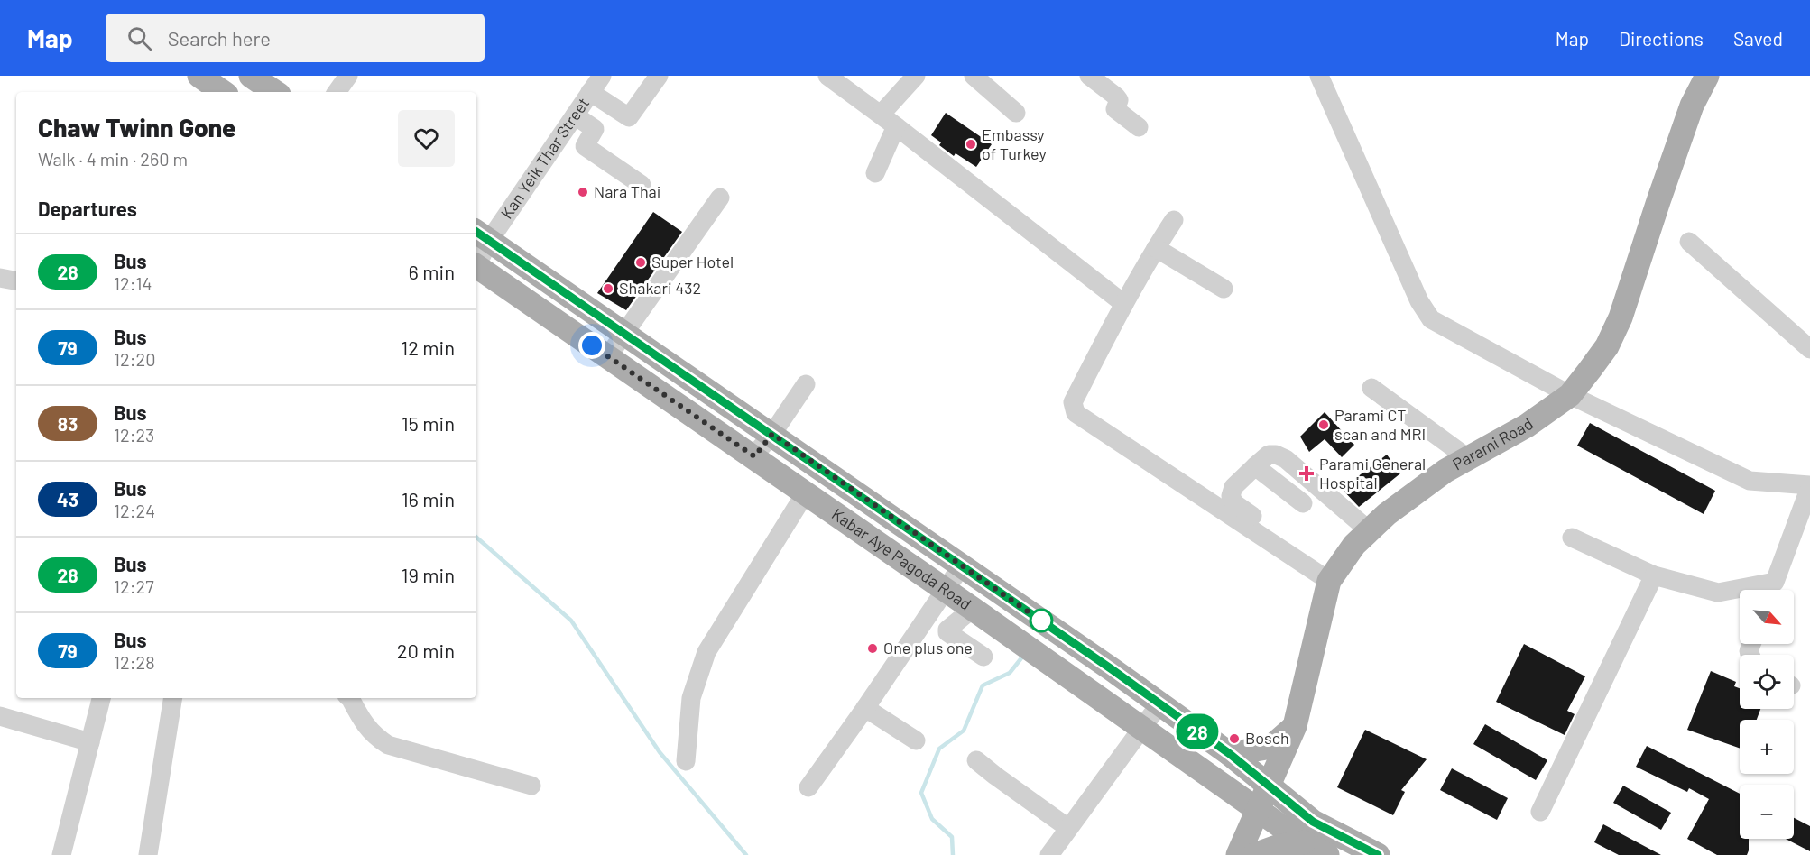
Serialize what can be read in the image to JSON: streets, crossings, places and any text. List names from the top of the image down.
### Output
{
  "streets": {
    "main road": ["Parami Road", "Kabar Aye Pagoda Road"],
    "street": ["Kan Yeik Thar Street"]
  },
  "crossings": [
    ["Kan Yeik Thar Street", "Kabar Aye Pagoda Road"],
    ["Parami Road", "Kabar Aye Pagoda Road"]
  ],
  "places": {
    "other": [
      "Embassy of Turkey",
      "Nara Thai",
      "Super Hotel",
      "Shakari 432",
      "Parami CT scan and MRI",
      "One plus one",
      "Bosch"
    ],
    "health": ["Parami General Hospital"]
  },
  "lines": ["bus line 28"],
  "north": "bottom right",
  "page": {
    "header": "Map",
    "search": "Search here",
    "nav": ["Map", "Directions", "Saved"],
    "on_map": "28",
    "heading": [
      ["Chaw Twinn Gone", "Walk · 4 min · 260 m"],
      "Departures"
    ],
    "list": [
      {
        "mark": "28",
        "name": "Bus",
        "note": "12:14",
        "value": "6 min"
      },
      {
        "mark": "79",
        "name": "Bus",
        "note": "12:20",
        "value": "12 min"
      },
      {
        "mark": "83",
        "name": "Bus",
        "note": "12:23",
        "value": "15 min"
      },
      {
        "mark": "43",
        "name": "Bus",
        "note": "12:24",
        "value": "16 min"
      },
      {
        "mark": "28",
        "name": "Bus",
        "note": "12:27",
        "value": "19 min"
      },
      {
        "mark": "79",
        "name": "Bus",
        "note": "12:28",
        "value": "20 min"
      }
    ],
    "map_buttons": ["+", "−"]
  }
}
